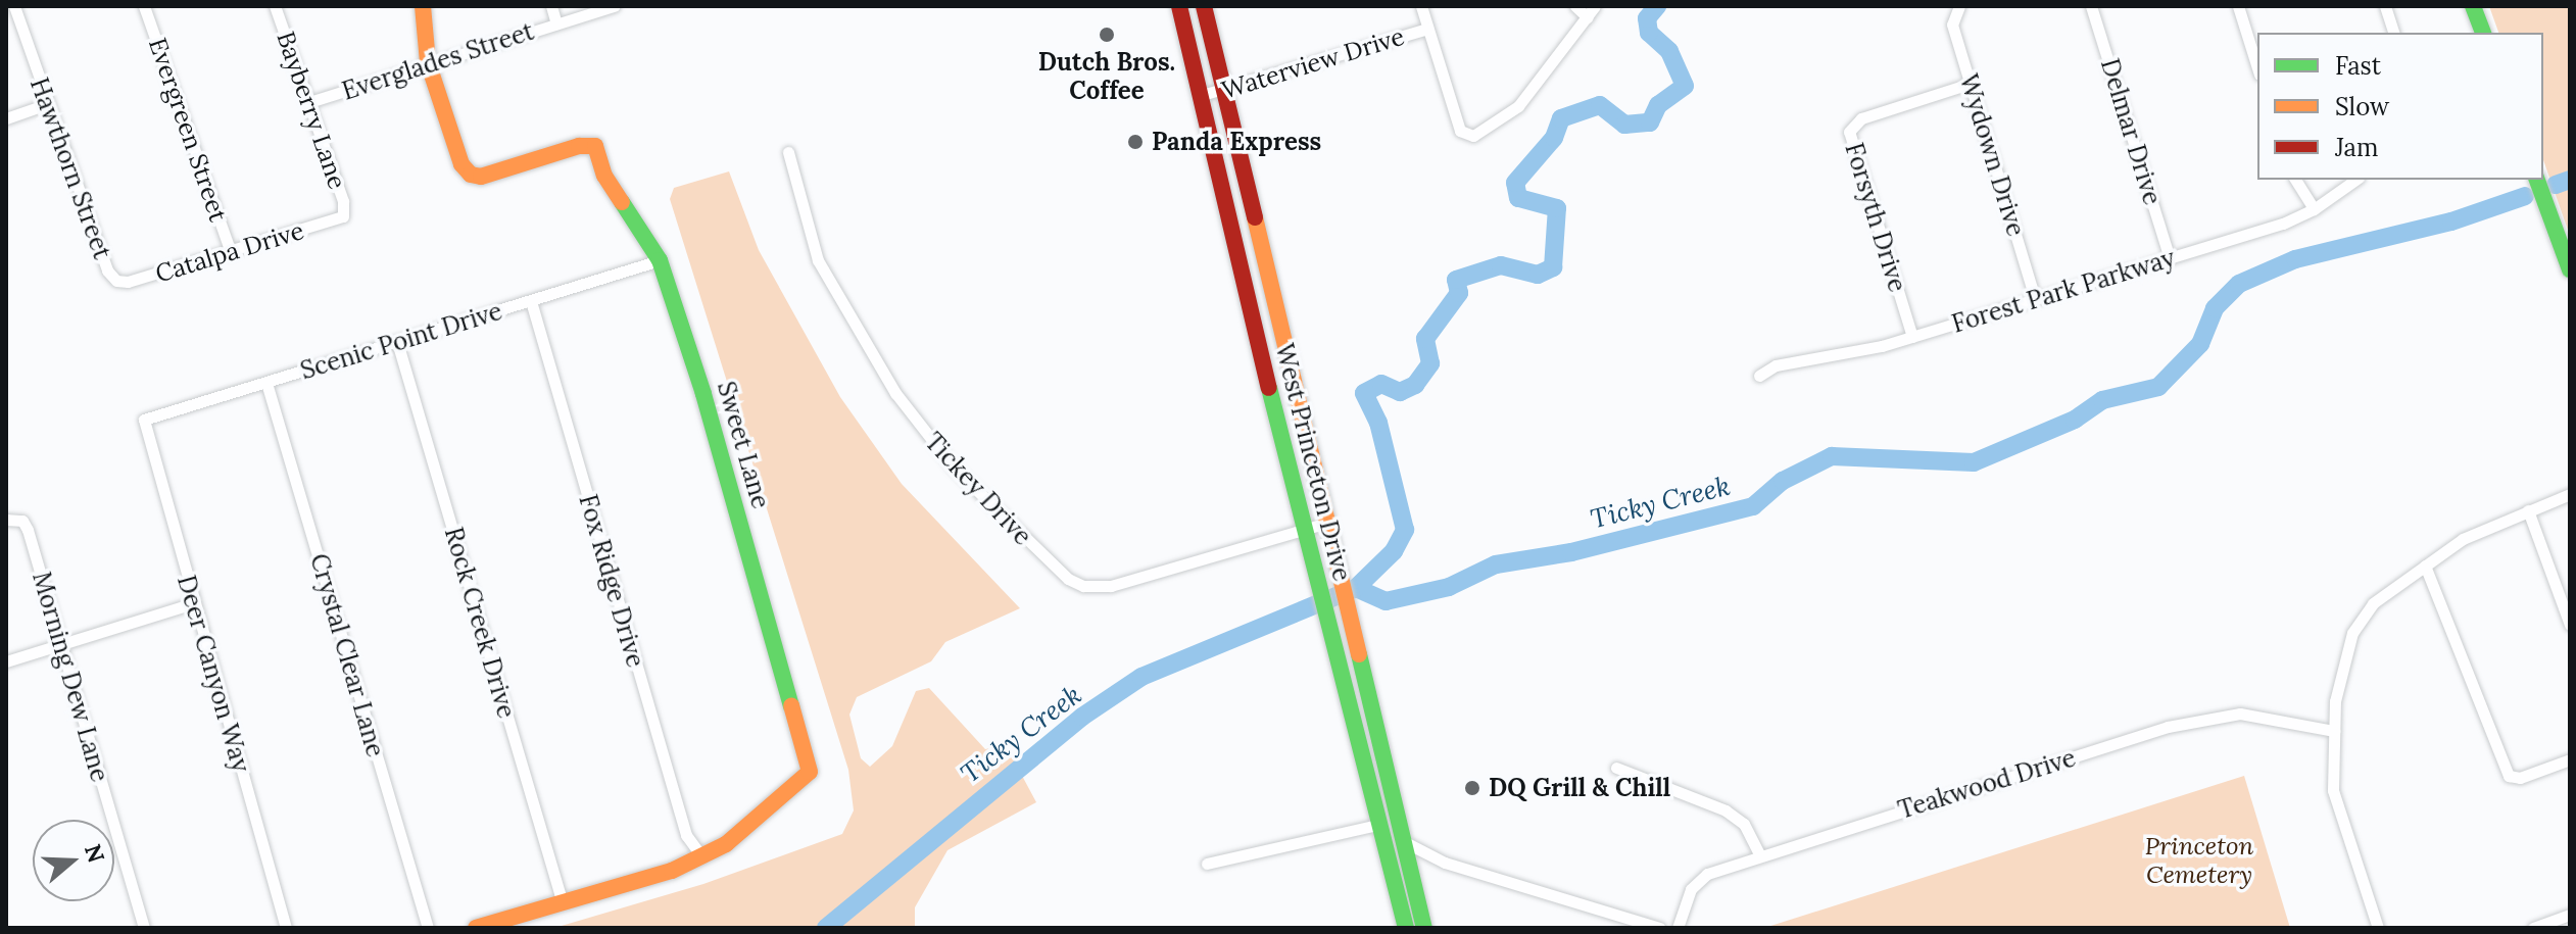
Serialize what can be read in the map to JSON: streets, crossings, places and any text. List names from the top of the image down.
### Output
{
  "streets": {
    "main road": ["Sweet Lane", "West Princeton Drive"],
    "street": [
      "Everglades Street",
      "Waterview Drive",
      "Bayberry Lane",
      "Evergreen Street",
      "Delmar Drive",
      "Wydown Drive",
      "Hawthorn Street",
      "Forsyth Drive",
      "Catalpa Drive",
      "Forest Park Parkway",
      "Scenic Point Drive",
      "Tickey Drive",
      "Fox Ridge Drive",
      "Rock Creek Drive",
      "Crystal Clear Lane",
      "Deer Canyon Way",
      "Morning Dew Lane",
      "Teakwood Drive"
    ]
  },
  "crossings": [
    ["Everglades Street", "Bayberry Lane"],
    ["Everglades Street", "Sweet Lane"],
    ["Waterview Drive", "West Princeton Drive"],
    ["Bayberry Lane", "Catalpa Drive"],
    ["Evergreen Street", "Catalpa Drive"],
    ["Delmar Drive", "Forest Park Parkway"],
    ["Wydown Drive", "Forsyth Drive"],
    ["Wydown Drive", "Forest Park Parkway"],
    ["Hawthorn Street", "Catalpa Drive"],
    ["Forsyth Drive", "Forest Park Parkway"],
    ["Scenic Point Drive", "Sweet Lane"],
    ["Scenic Point Drive", "Fox Ridge Drive"],
    ["Scenic Point Drive", "Rock Creek Drive"],
    ["Scenic Point Drive", "Crystal Clear Lane"],
    ["Scenic Point Drive", "Deer Canyon Way"],
    ["Sweet Lane", "Fox Ridge Drive"],
    ["West Princeton Drive", "Tickey Drive"]
  ],
  "water": ["Ticky Creek"],
  "parks": ["Princeton Cemetery"],
  "places": ["Dutch Bros. Coffee", "Panda Express", "DQ Grill & Chill"],
  "legend": ["Fast", "Slow", "Jam"],
  "north": "right"
}
